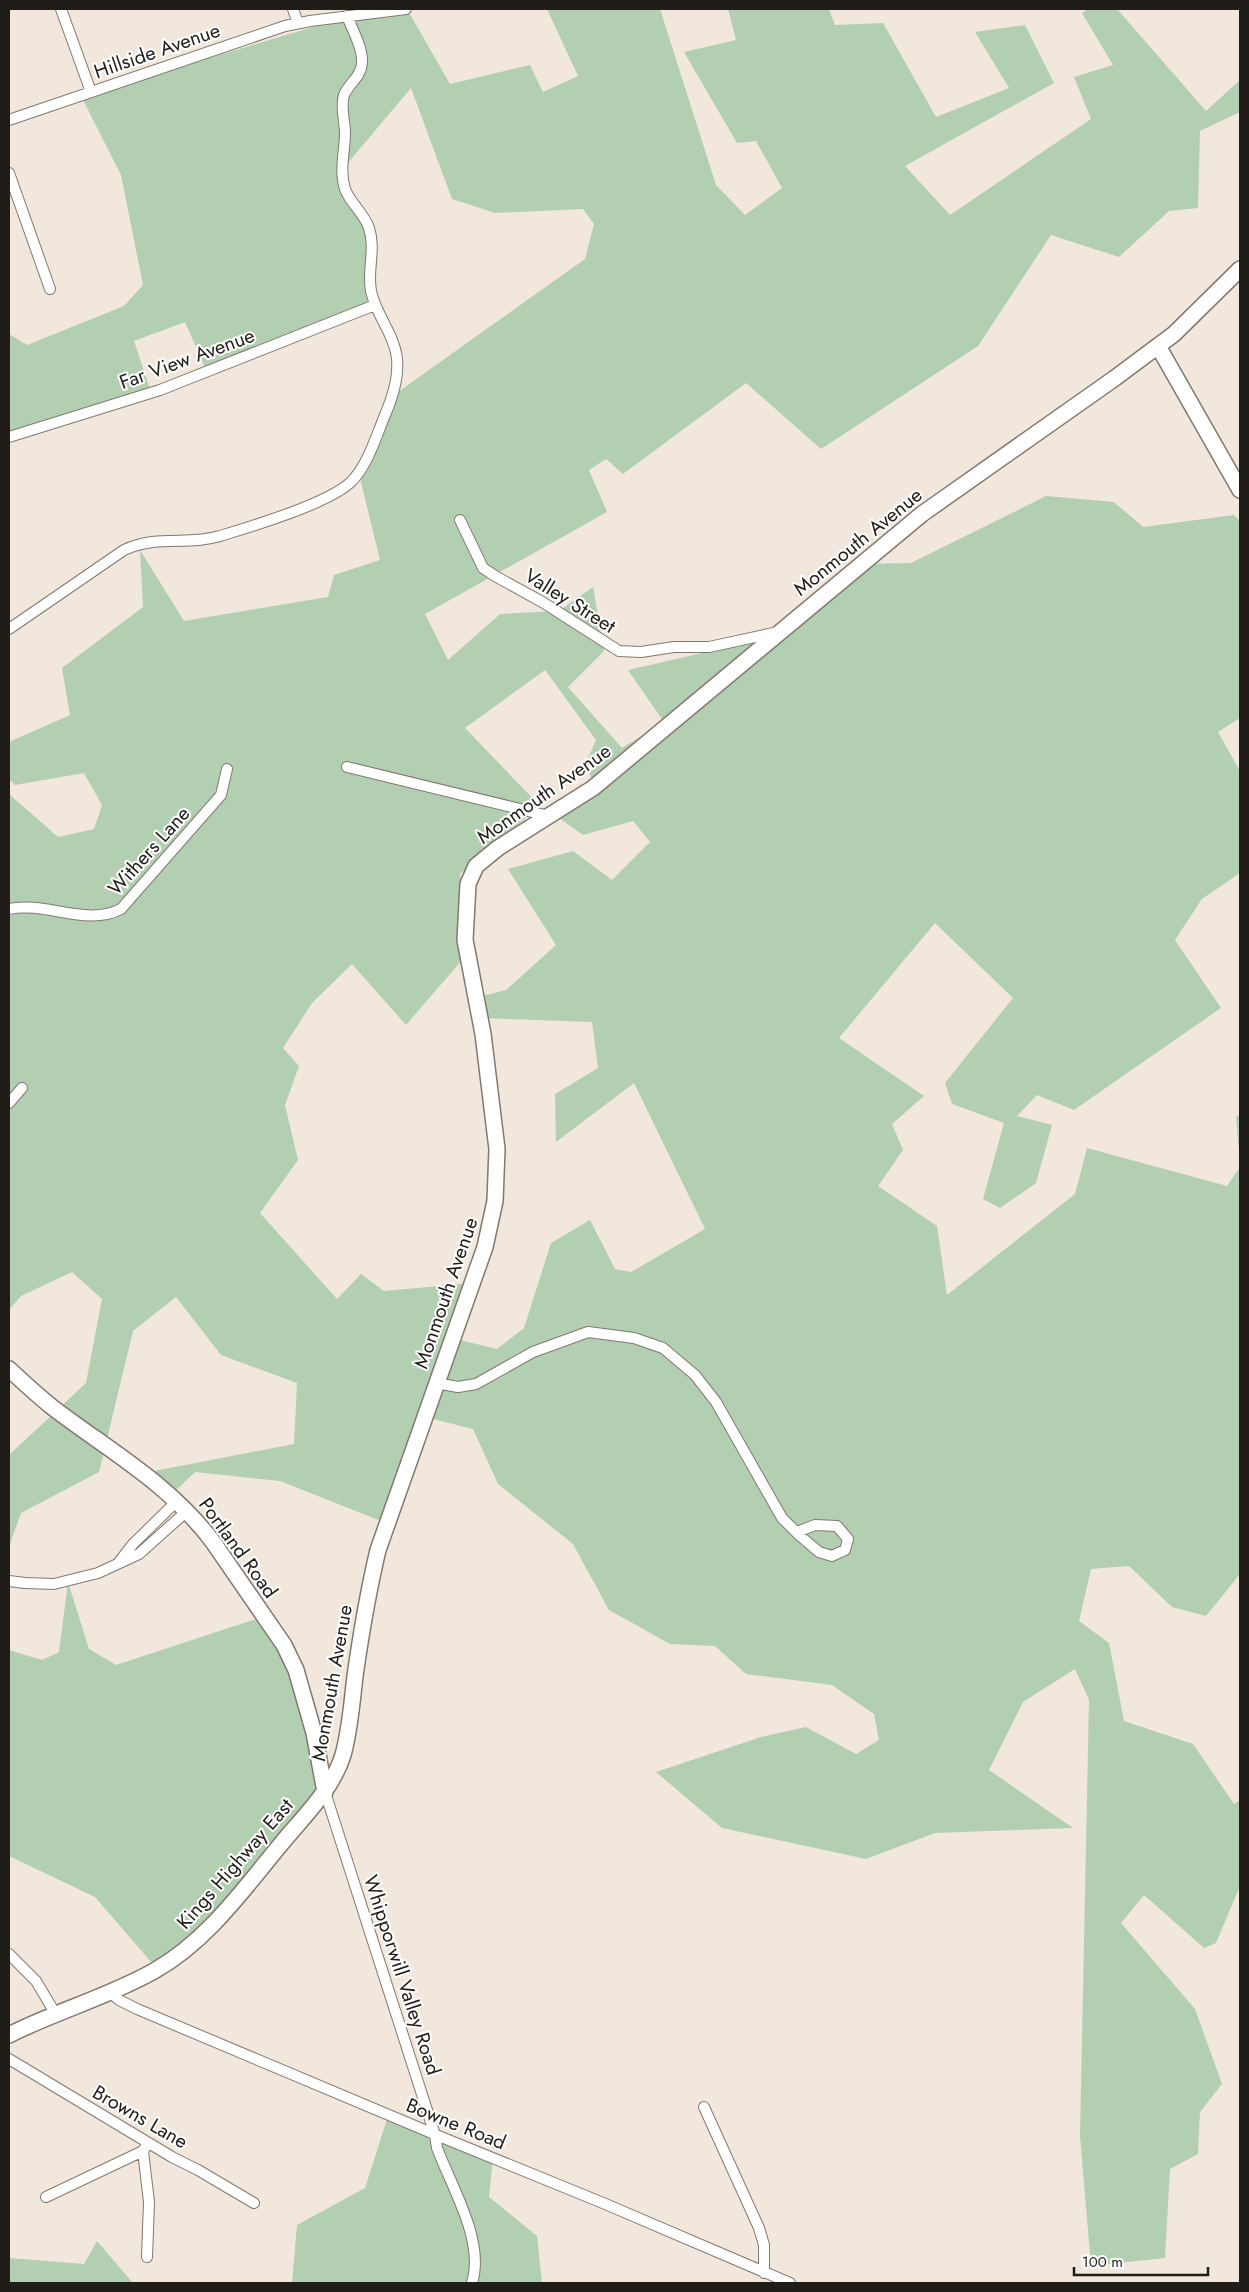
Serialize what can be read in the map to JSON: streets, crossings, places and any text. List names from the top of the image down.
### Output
{
  "streets": {
    "street": [
      "Hillside Avenue",
      "Far View Avenue",
      "Monmouth Avenue",
      "Valley Street",
      "Withers Lane",
      "Portland Road",
      "Kings Highway East",
      "Whipporwill Valley Road",
      "Browns Lane",
      "Bowne Road"
    ]
  },
  "crossings": [
    ["Monmouth Avenue", "Valley Street"],
    ["Monmouth Avenue", "Portland Road"],
    ["Monmouth Avenue", "Kings Highway East"],
    ["Monmouth Avenue", "Whipporwill Valley Road"],
    ["Portland Road", "Kings Highway East"],
    ["Portland Road", "Whipporwill Valley Road"],
    ["Kings Highway East", "Whipporwill Valley Road"],
    ["Kings Highway East", "Bowne Road"],
    ["Whipporwill Valley Road", "Bowne Road"]
  ],
  "scale_bar": "100 m"
}
